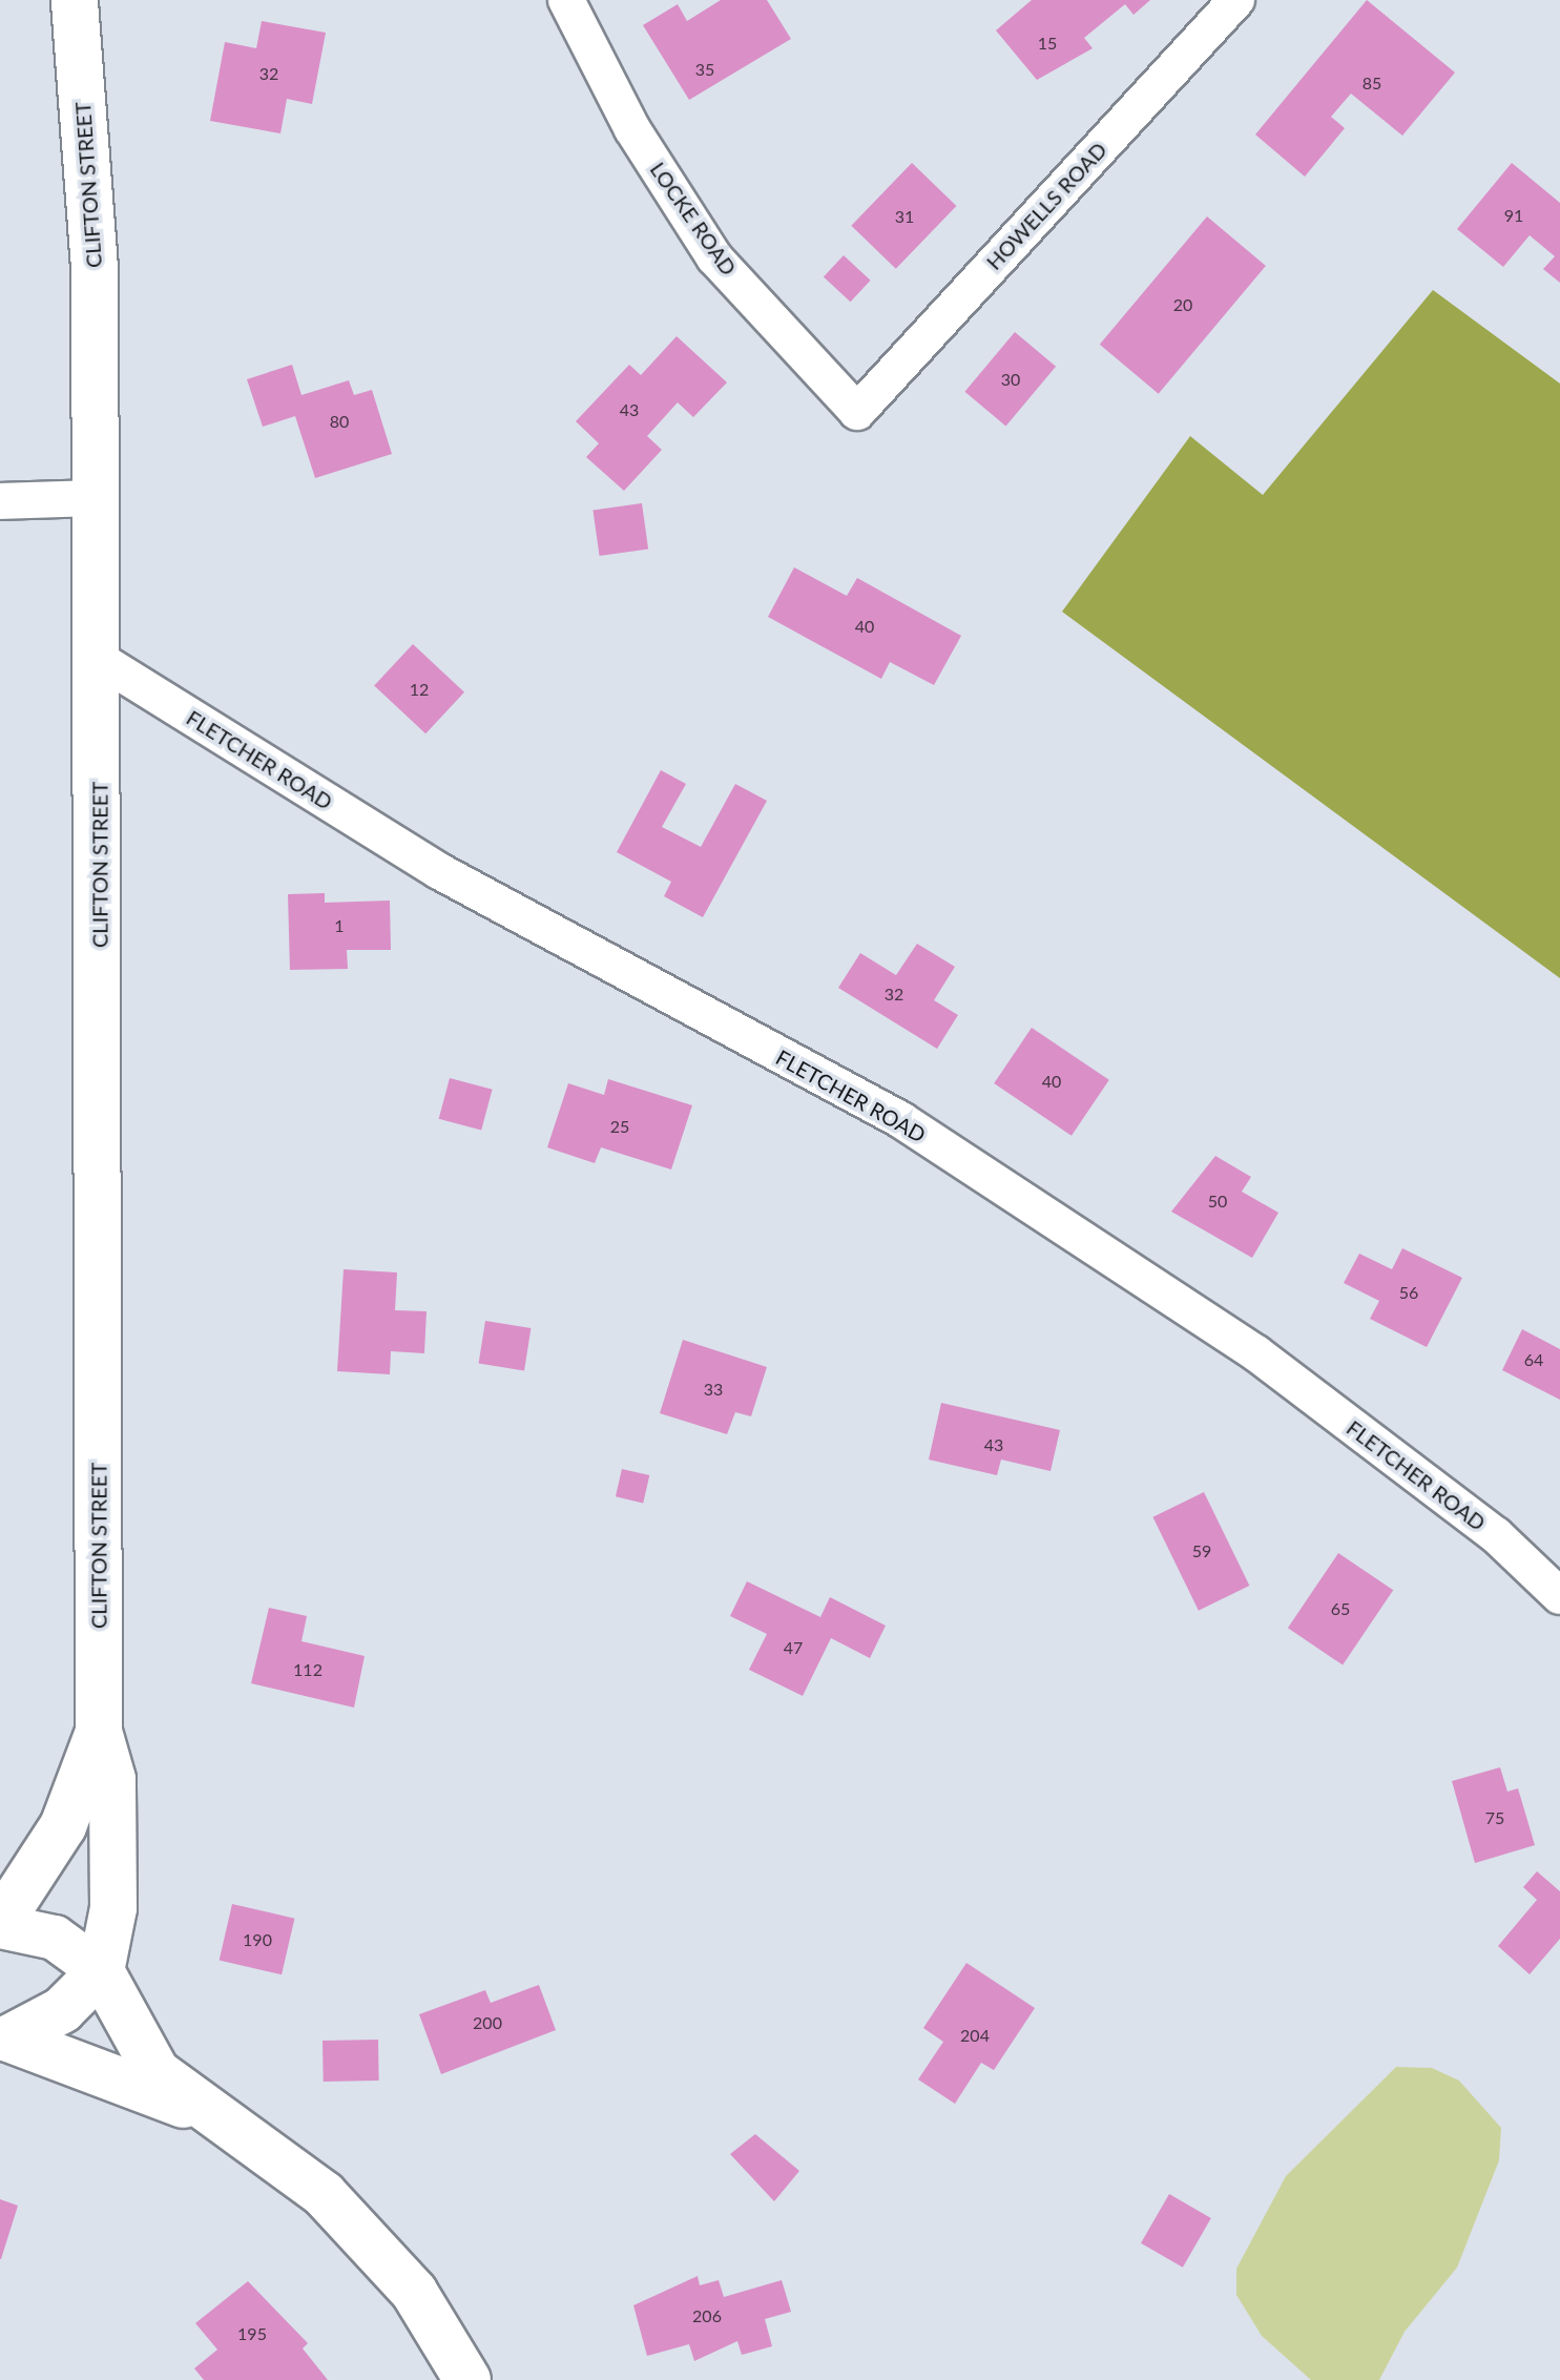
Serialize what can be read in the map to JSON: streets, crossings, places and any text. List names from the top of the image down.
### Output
{
  "streets": {
    "main road": ["CLIFTON STREET"],
    "street": ["HOWELLS ROAD", "LOCKE ROAD", "FLETCHER ROAD"]
  },
  "crossings": [
    ["CLIFTON STREET", "FLETCHER ROAD"],
    ["HOWELLS ROAD", "LOCKE ROAD"]
  ],
  "house_numbers": [
    "15",
    "35",
    "32",
    "85",
    "91",
    "31",
    "20",
    "30",
    "43",
    "80",
    "40",
    "12",
    "1",
    "32",
    "40",
    "25",
    "50",
    "56",
    "64",
    "33",
    "43",
    "59",
    "65",
    "47",
    "112",
    "75",
    "190",
    "200",
    "204",
    "206",
    "195"
  ]
}
